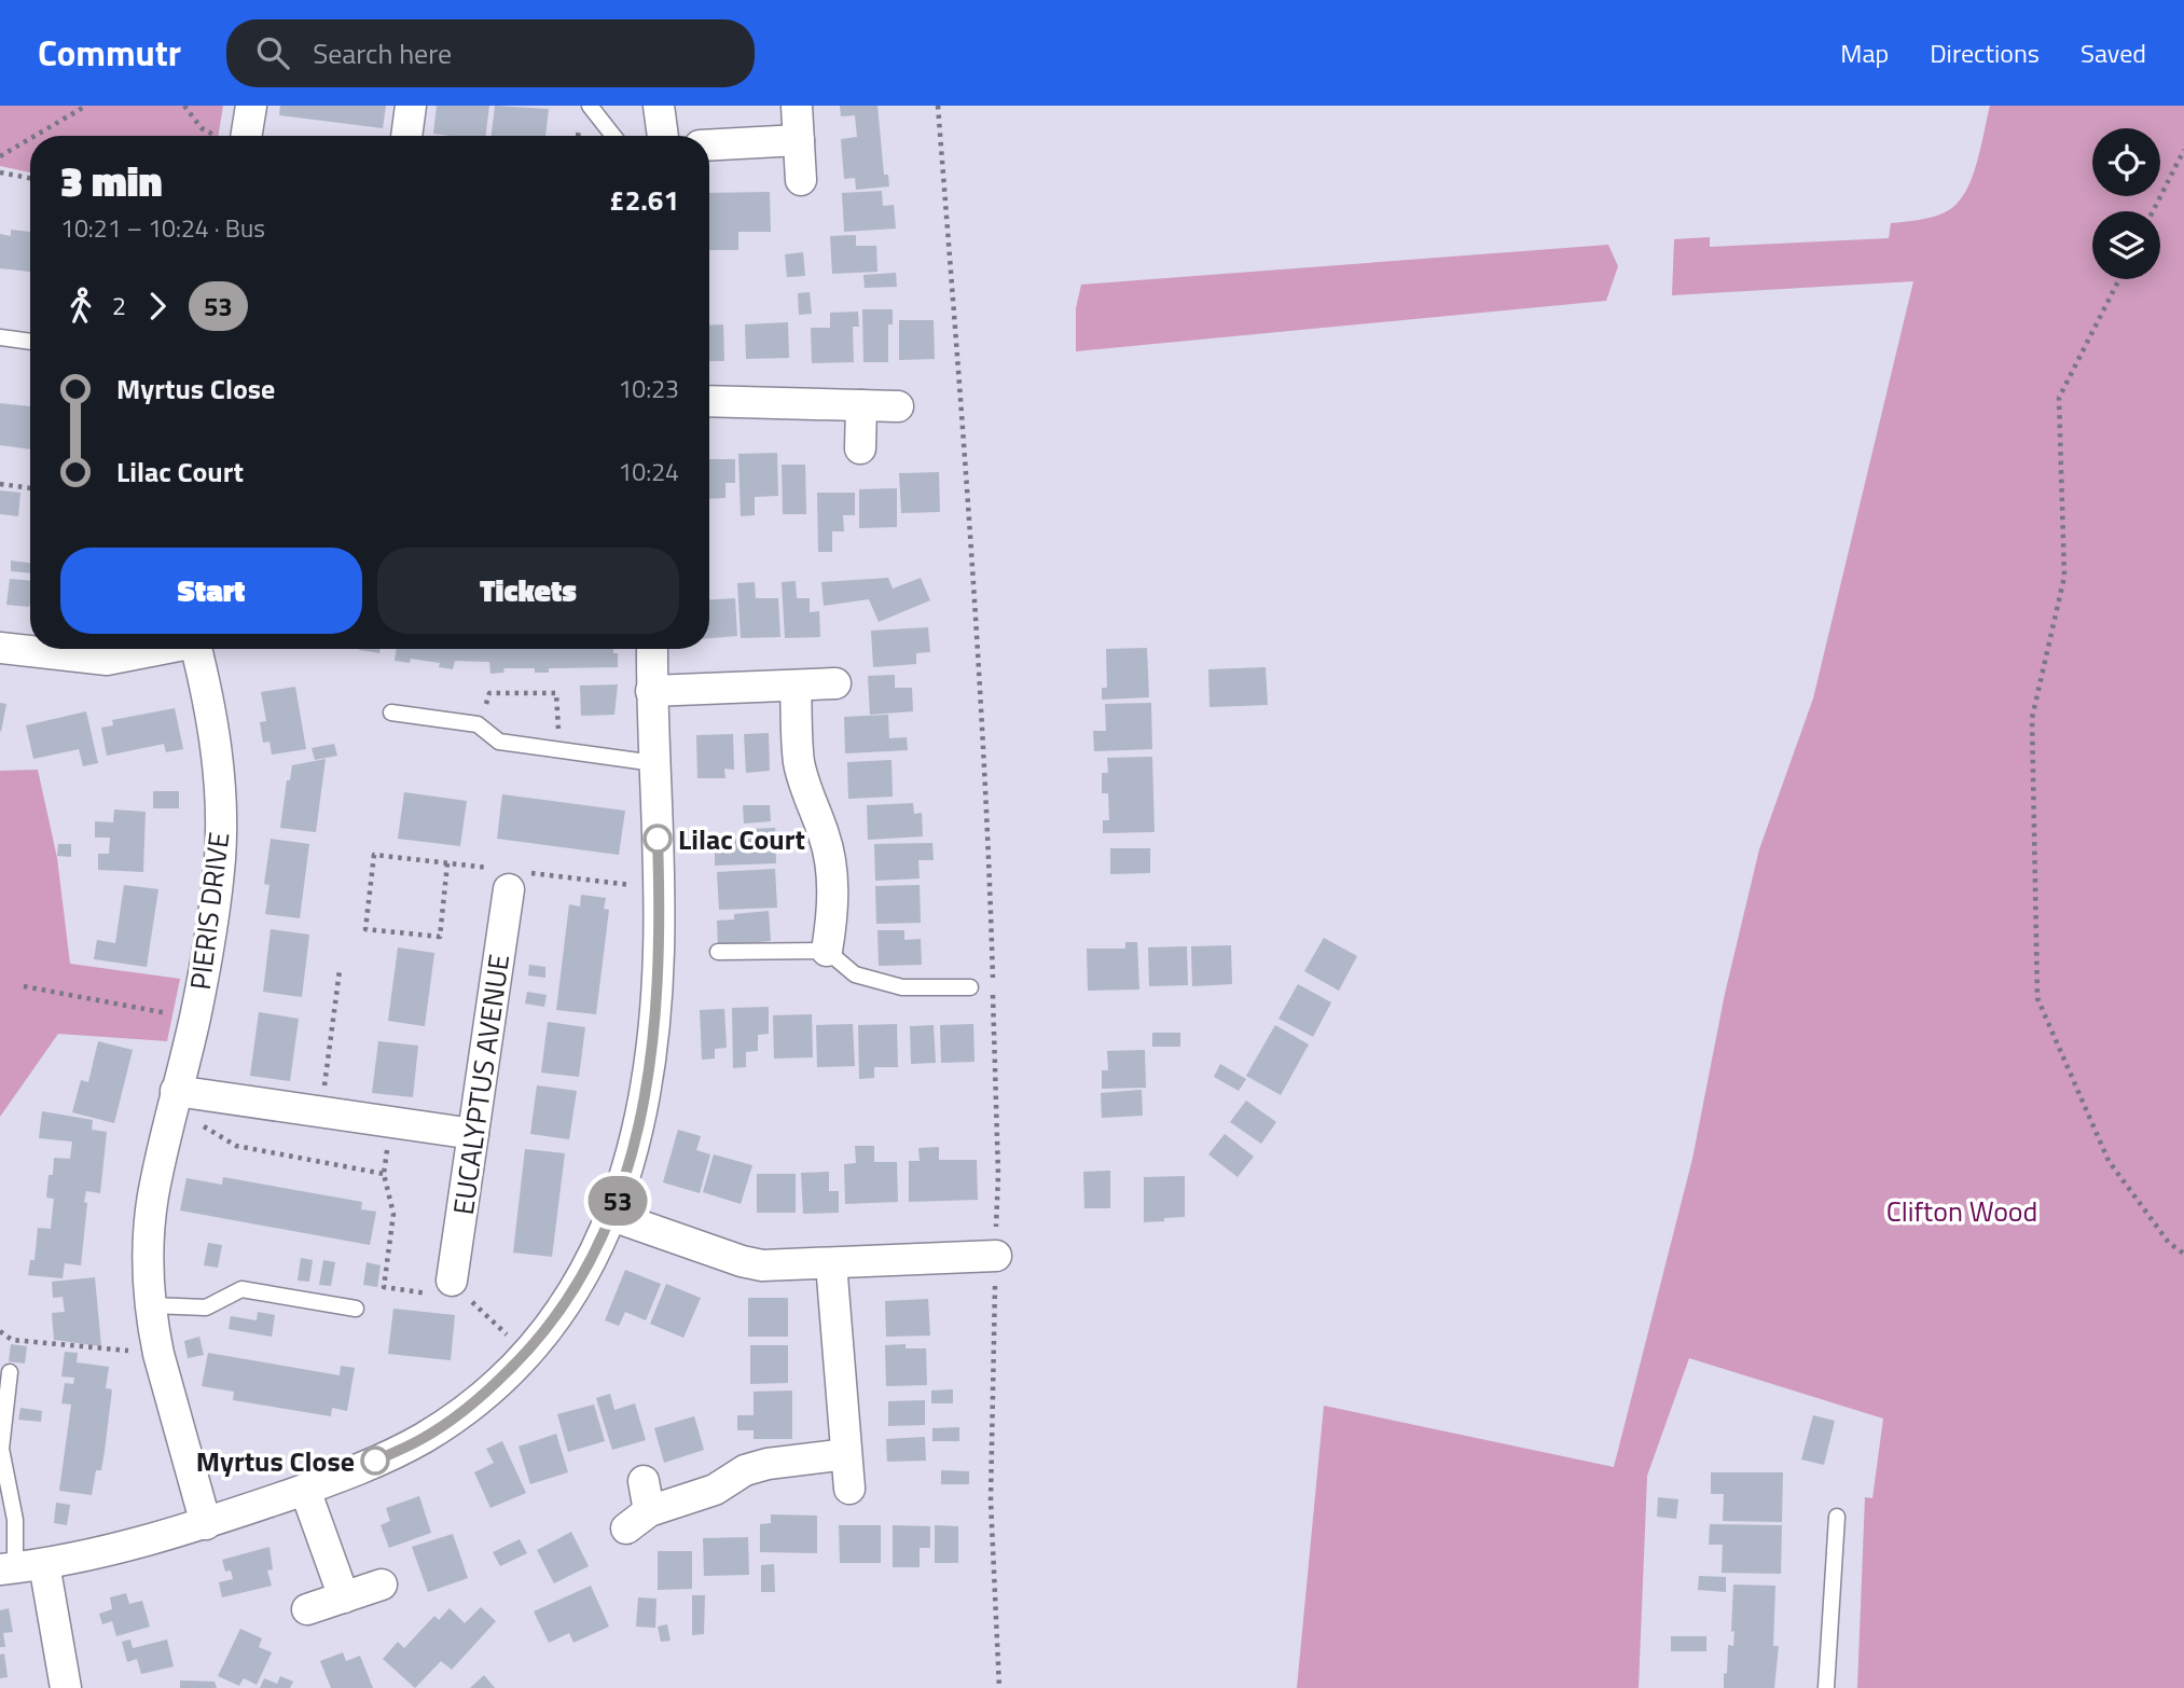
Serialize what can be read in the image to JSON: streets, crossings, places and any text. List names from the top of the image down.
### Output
{
  "streets": {
    "street": ["PIERIS DRIVE", "EUCALYPTUS AVENUE"]
  },
  "parks": ["Clifton Wood"],
  "places": ["Lilac Court", "Myrtus Close"],
  "lines": ["bus line 53"],
  "page": {
    "header": "Commutr",
    "search": "Search here",
    "nav": ["Map", "Directions", "Saved"],
    "on_map": "53",
    "heading": ["3 min", "10:21 – 10:24 · Bus", "£2.61"],
    "legs": ["2", "53"],
    "list": [
      {
        "name": "Myrtus Close",
        "value": "10:23"
      },
      {
        "name": "Lilac Court",
        "value": "10:24"
      }
    ],
    "buttons": ["Start", "Tickets"]
  }
}
